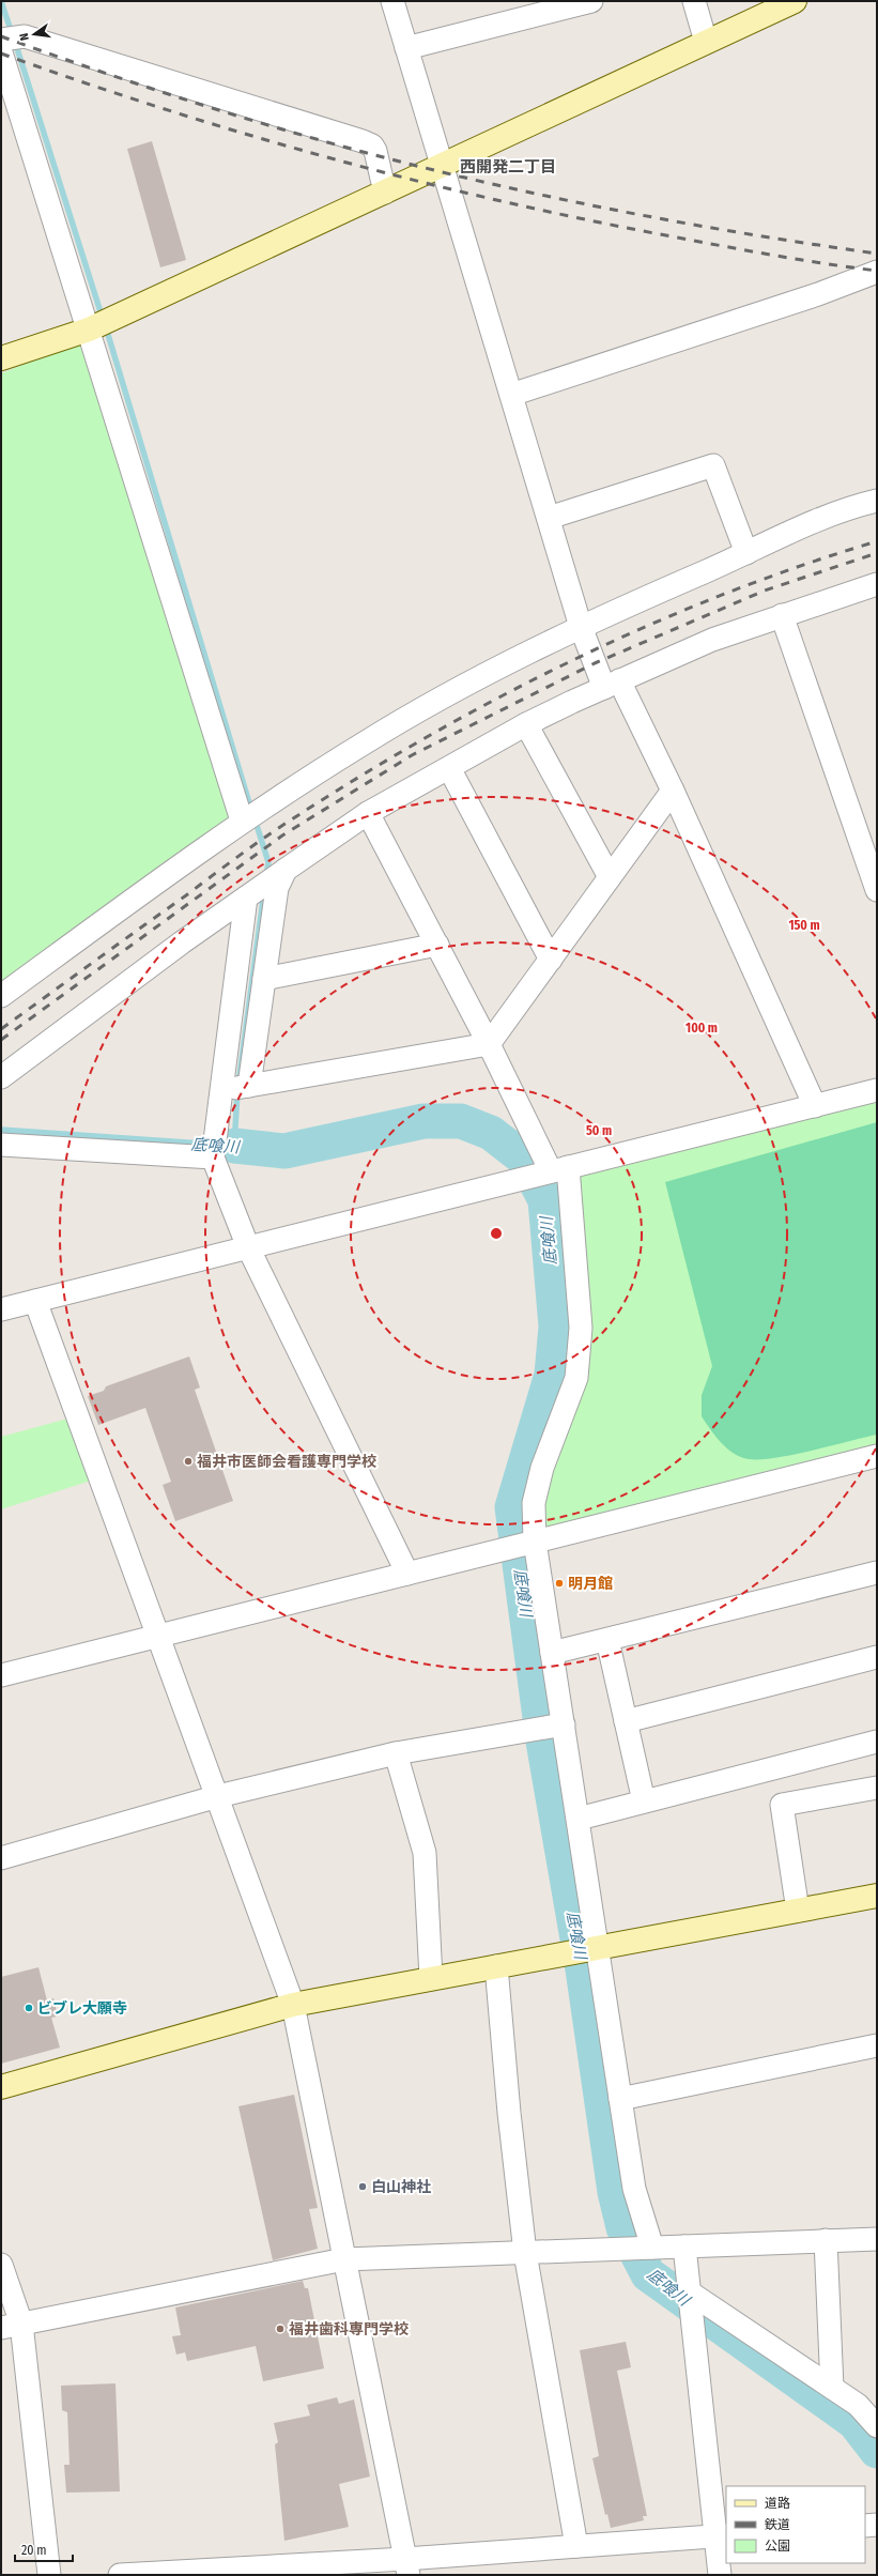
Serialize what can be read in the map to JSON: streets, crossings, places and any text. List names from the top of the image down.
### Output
{
  "districts": ["西開発二丁目"],
  "water": ["底喰川"],
  "places": [
    "福井市医師会看護専門学校",
    "明月館",
    "ビブレ大願寺",
    "白山神社",
    "福井歯科専門学校"
  ],
  "legend": ["道路", "鉄道", "公園"],
  "scale_bar": "20 m",
  "north": "left",
  "rings": ["150 m", "100 m", "50 m"]
}
